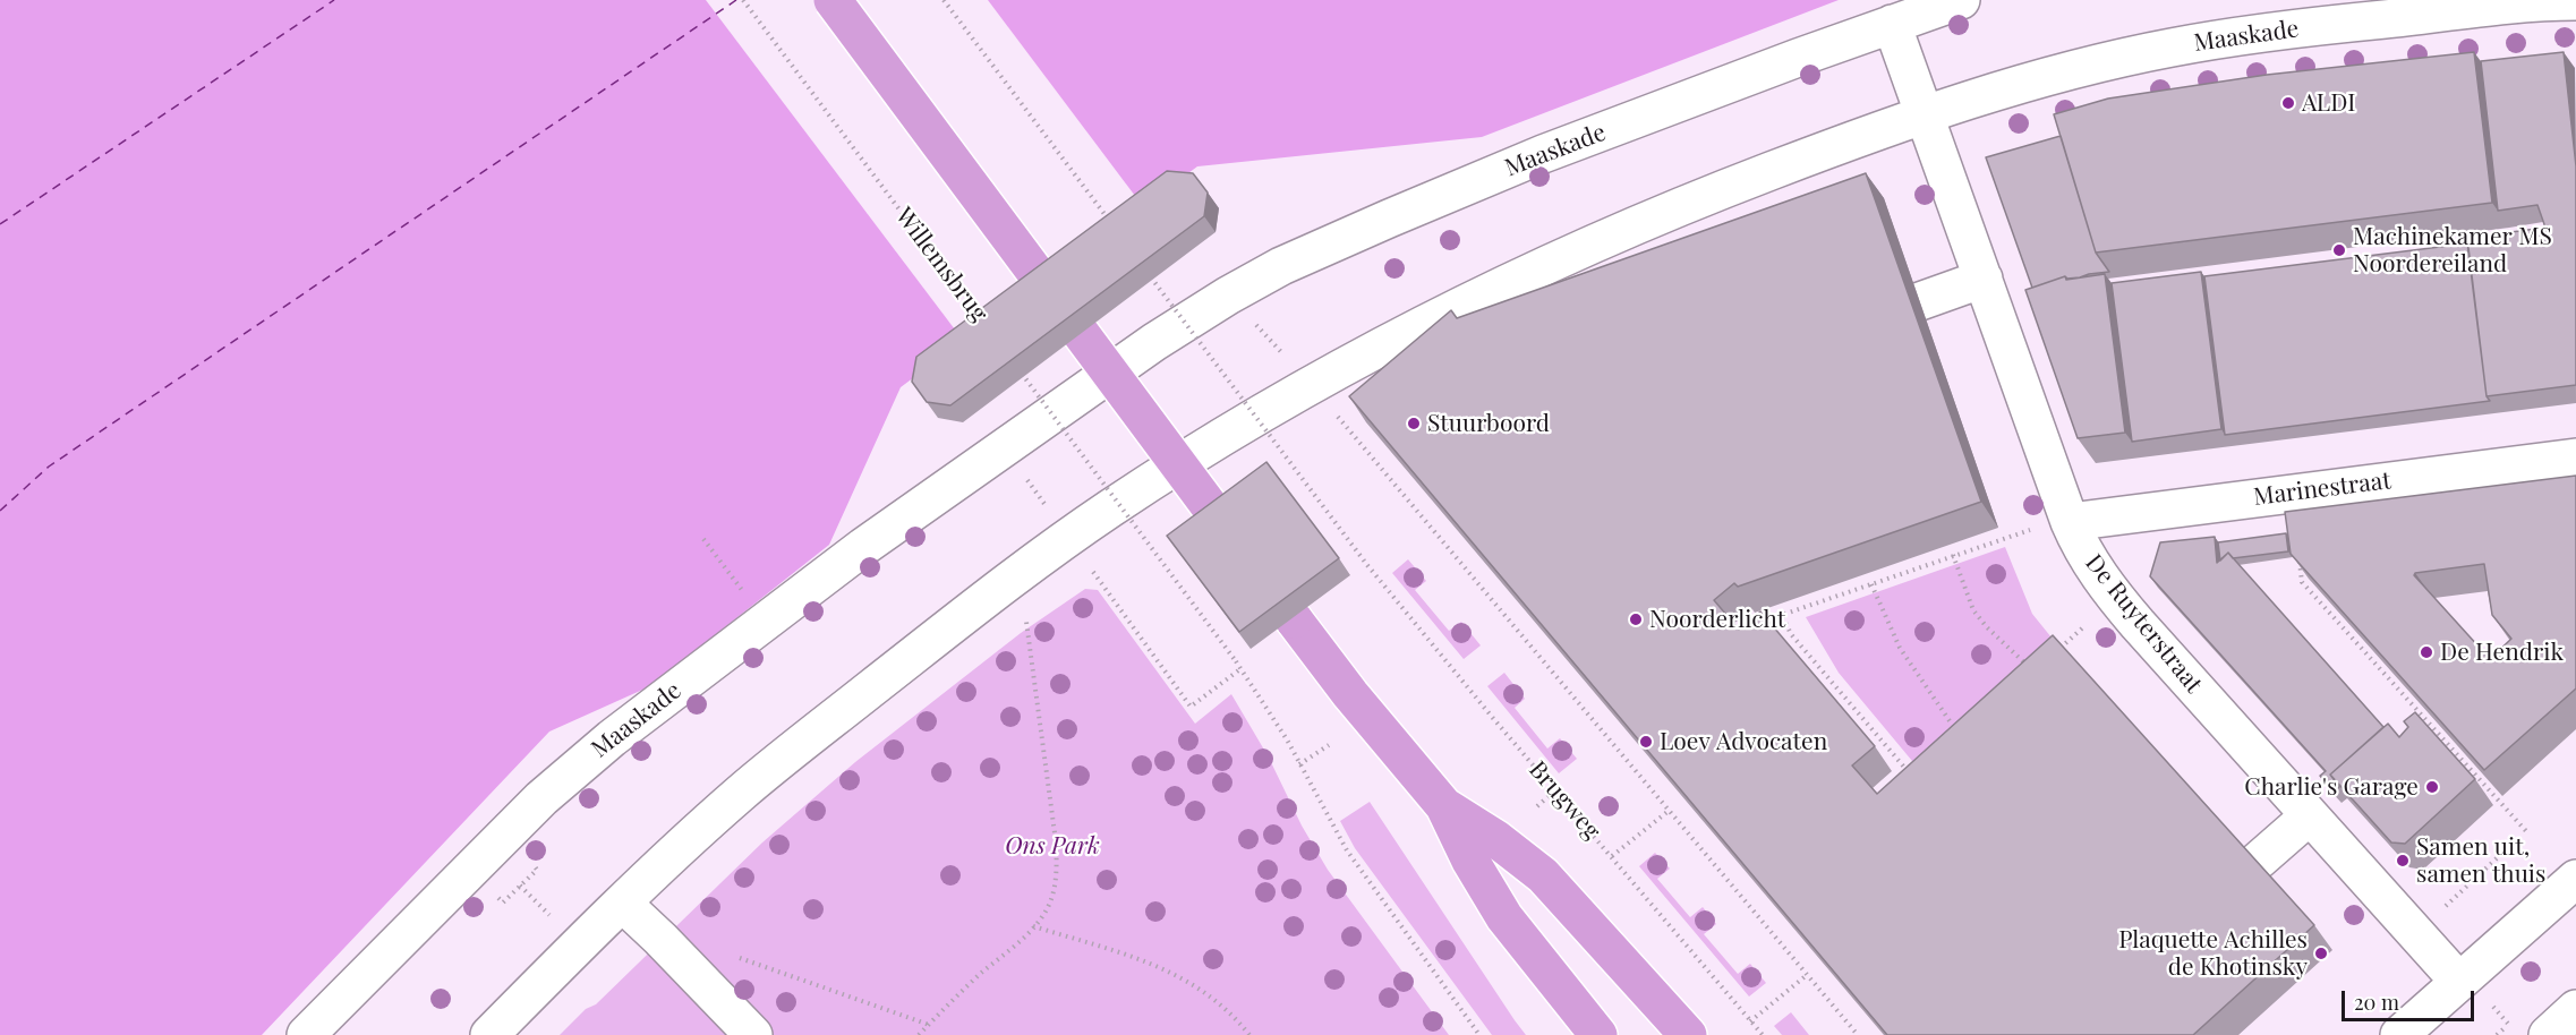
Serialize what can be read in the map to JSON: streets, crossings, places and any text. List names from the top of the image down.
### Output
{
  "streets": {
    "street": ["Maaskade", "Marinestraat", "De Ruyterstraat"],
    "path": ["Willemsbrug", "Brugweg"]
  },
  "crossings": [
    ["Maaskade", "De Ruyterstraat"],
    ["Marinestraat", "De Ruyterstraat"]
  ],
  "parks": ["Ons Park"],
  "places": [
    "ALDI",
    "Machinekamer MS Noordereiland",
    "Stuurboord",
    "Noorderlicht",
    "De Hendrik",
    "Loev Advocaten",
    "Charlie's Garage",
    "Samen uit, samen thuis",
    "Plaquette Achilles de Khotinsky"
  ],
  "scale_bar": "20 m"
}
